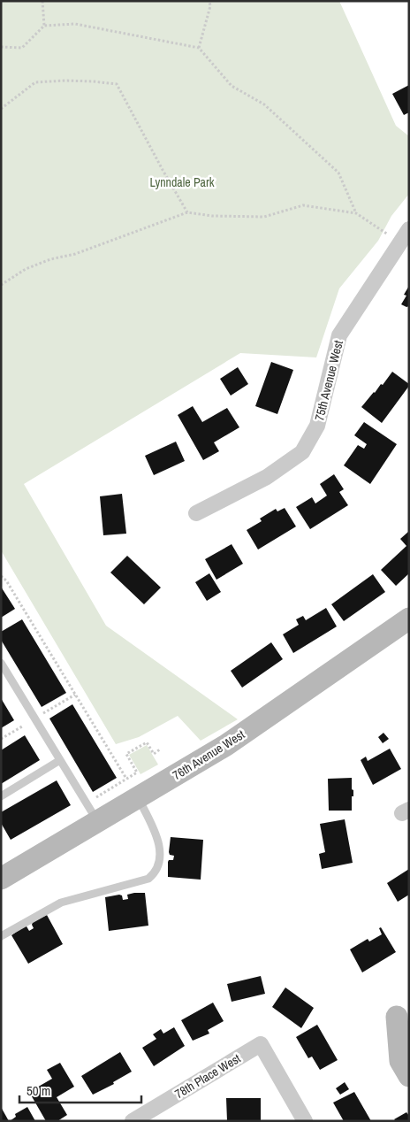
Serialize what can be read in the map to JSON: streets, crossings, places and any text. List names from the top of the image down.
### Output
{
  "streets": {
    "street": ["75th Avenue West", "76th Avenue West", "78th Place West"]
  },
  "parks": ["Lynndale Park"],
  "scale_bar": "50 m"
}
